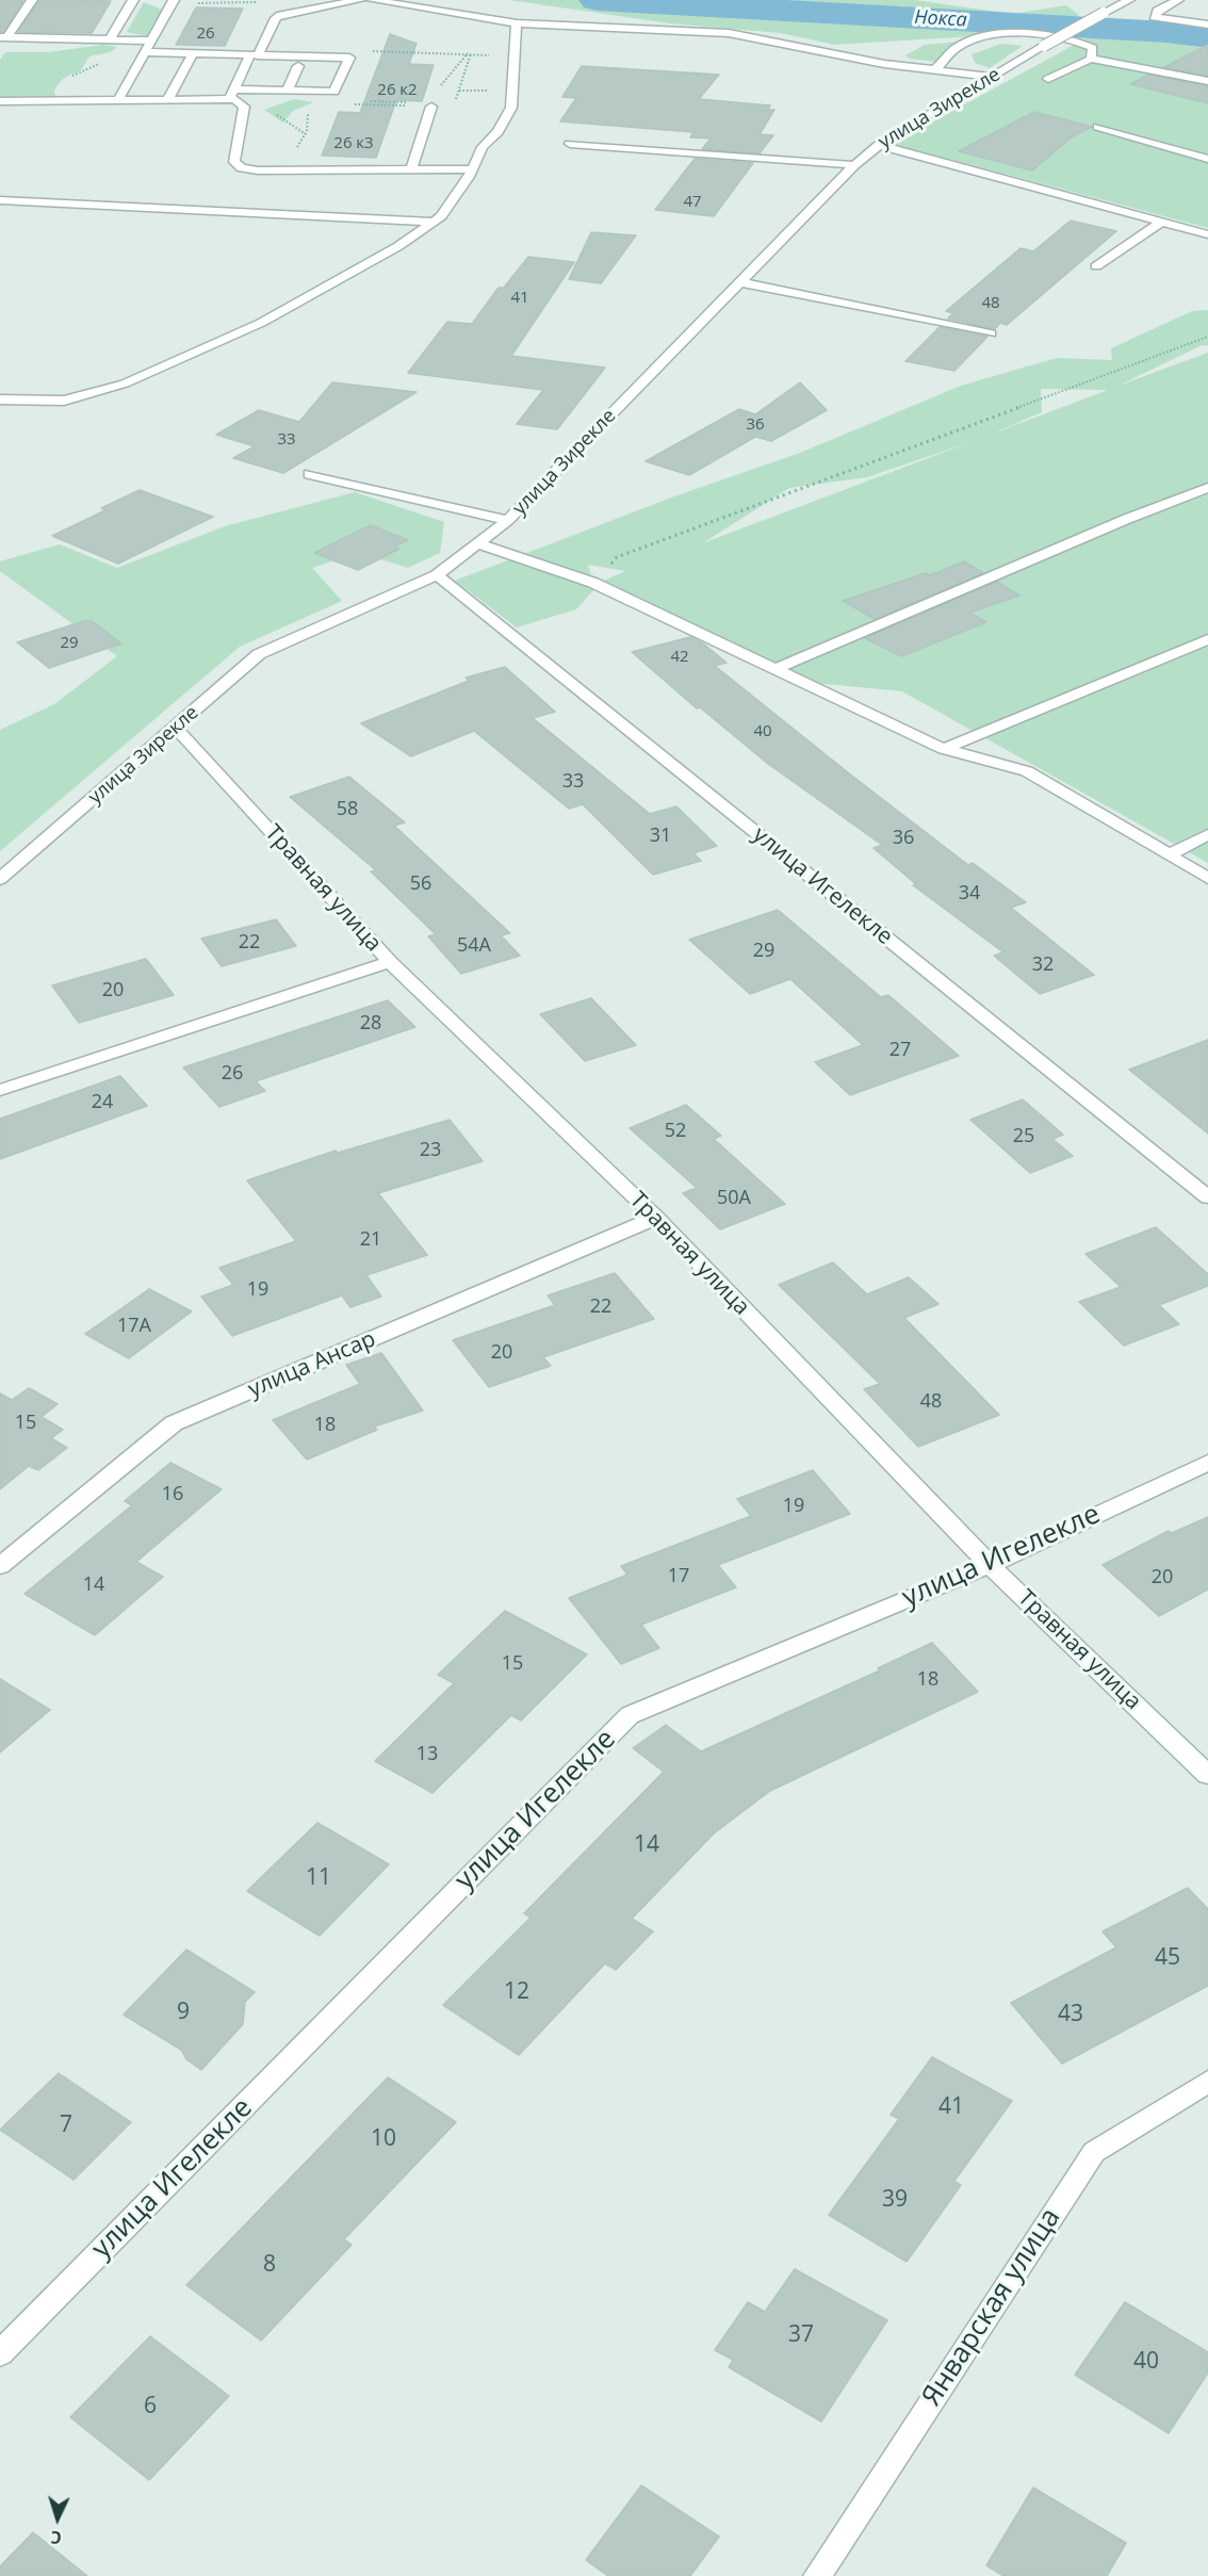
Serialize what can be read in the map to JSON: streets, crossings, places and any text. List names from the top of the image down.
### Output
{
  "streets": {
    "street": [
      "улица Зирекле",
      "улица Игелекле",
      "Травная улица",
      "улица Ансар",
      "Январская улица"
    ]
  },
  "crossings": [
    ["улица Зирекле", "улица Игелекле"],
    ["улица Зирекле", "Травная улица"],
    ["улица Игелекле", "Травная улица"],
    ["Травная улица", "улица Ансар"]
  ],
  "water": ["Нокса"],
  "house_numbers": [
    "26",
    "26 к2",
    "26 к3",
    "47",
    "41",
    "48",
    "36",
    "33",
    "29",
    "42",
    "40",
    "33",
    "58",
    "31",
    "36",
    "56",
    "34",
    "22",
    "54А",
    "29",
    "32",
    "20",
    "28",
    "27",
    "26",
    "24",
    "52",
    "25",
    "23",
    "50А",
    "21",
    "19",
    "22",
    "17А",
    "20",
    "48",
    "15",
    "18",
    "16",
    "19",
    "17",
    "20",
    "14",
    "15",
    "18",
    "13",
    "14",
    "11",
    "45",
    "12",
    "9",
    "43",
    "41",
    "7",
    "10",
    "39",
    "8",
    "37",
    "40",
    "6"
  ],
  "north": "bottom"
}
